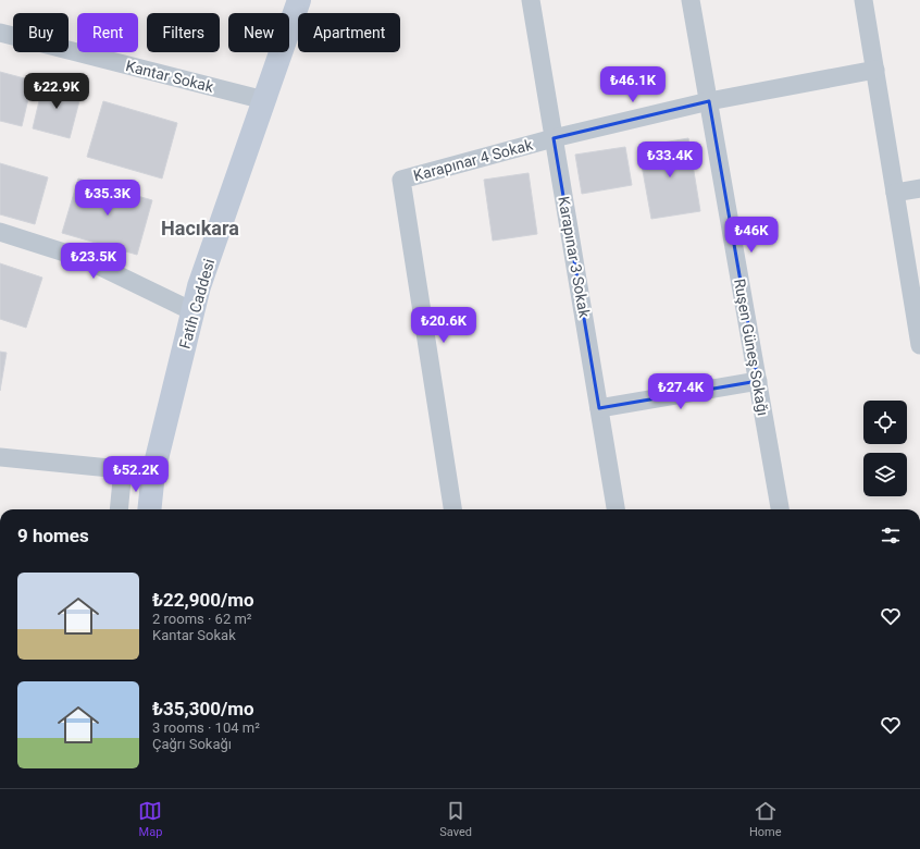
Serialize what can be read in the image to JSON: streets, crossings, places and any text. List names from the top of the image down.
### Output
{
  "streets": {
    "main road": ["Fatih Caddesi"],
    "street": [
      "Kantar Sokak",
      "Karapınar 4 Sokak",
      "Karapınar 3 Sokak",
      "Ruşen Güneş Sokağı"
    ]
  },
  "crossings": [
    ["Kantar Sokak", "Fatih Caddesi"],
    ["Karapınar 4 Sokak", "Karapınar 3 Sokak"],
    ["Karapınar 4 Sokak", "Ruşen Güneş Sokağı"]
  ],
  "districts": ["Hacıkara"],
  "page": {
    "chip": [
      "Buy",
      "Rent",
      "Filters",
      "New",
      "Apartment"
    ],
    "price": [
      "₺46.1K",
      "₺22.9K",
      "₺33.4K",
      "₺35.3K",
      "₺46K",
      "₺23.5K",
      "₺20.6K",
      "₺27.4K",
      "₺52.2K"
    ],
    "heading": "9 homes",
    "list": [
      {
        "name": "₺22,900/mo",
        "note": "2 rooms · 62 m² · Kantar Sokak"
      },
      {
        "name": "₺35,300/mo",
        "note": "3 rooms · 104 m² · Çağrı Sokağı"
      }
    ],
    "tabs": ["Map", "Saved", "Home"]
  }
}
